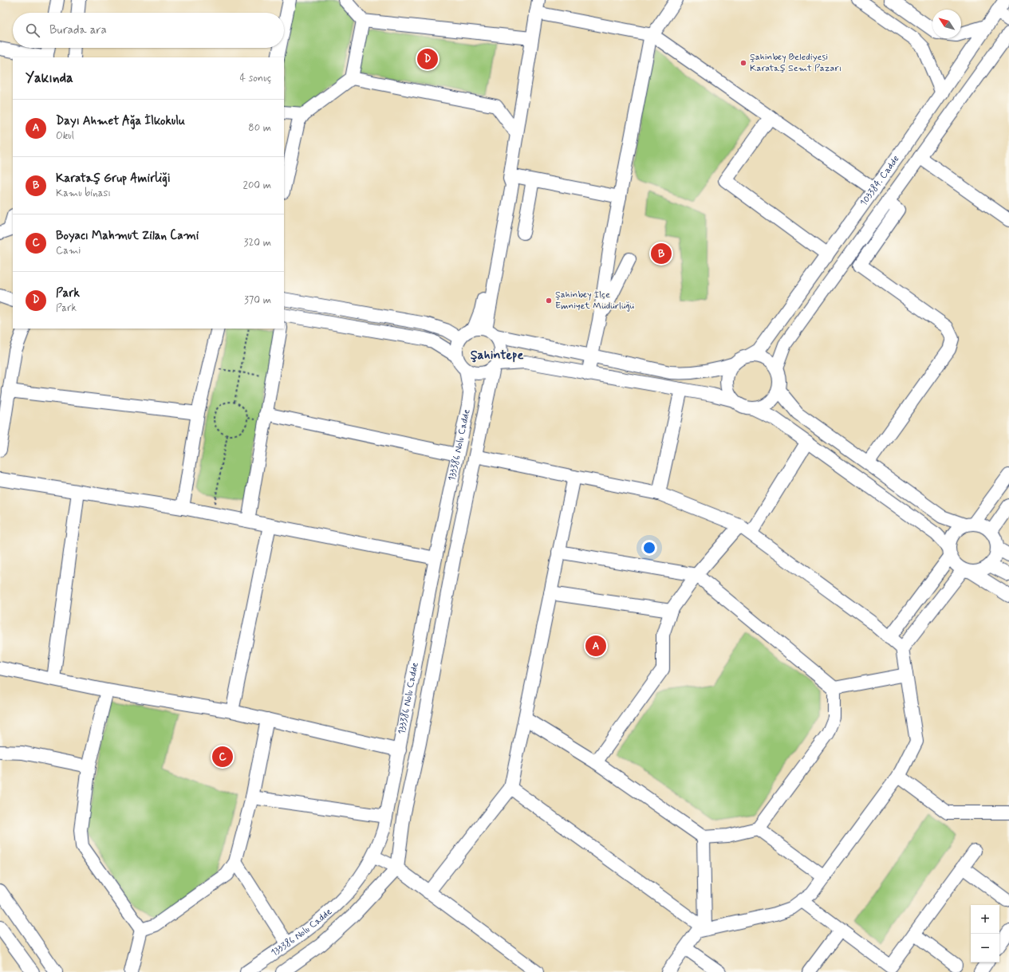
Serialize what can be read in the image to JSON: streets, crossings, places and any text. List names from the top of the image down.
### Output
{
  "streets": {
    "street": ["103384. Cadde", "133386 Nolu Cadde"]
  },
  "districts": ["Şahintepe"],
  "places": ["Şahinbey Belediyesi Karataş Semt Pazarı", "Şahinbey İlçe Emniyet Müdürlüğü"],
  "north": "top left",
  "page": {
    "search": "Burada ara",
    "pins": [
      "D",
      "B",
      "A",
      "C"
    ],
    "heading": ["Yakında", "4 sonuç"],
    "list": [
      {
        "mark": "A",
        "name": "Dayı Ahmet Ağa İlkokulu",
        "note": "Okul",
        "value": "80 m"
      },
      {
        "mark": "B",
        "name": "Karataş Grup Amirliği",
        "note": "Kamu binası",
        "value": "200 m"
      },
      {
        "mark": "C",
        "name": "Boyacı Mahmut Zilan Cami",
        "note": "Cami",
        "value": "320 m"
      },
      {
        "mark": "D",
        "name": "Park",
        "note": "Park",
        "value": "370 m"
      }
    ],
    "map_buttons": ["+", "−"]
  }
}
